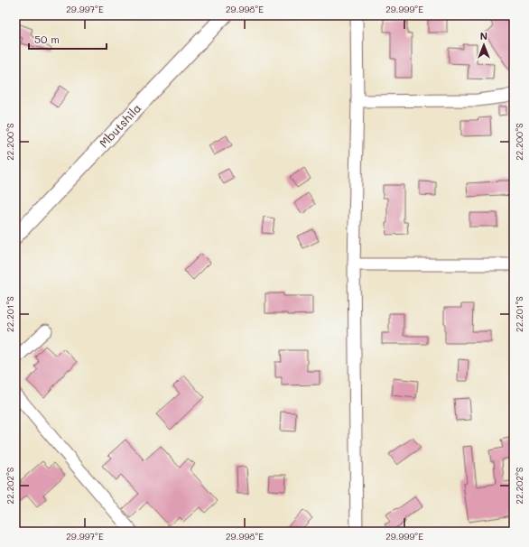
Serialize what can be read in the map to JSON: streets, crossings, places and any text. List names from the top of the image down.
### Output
{
  "streets": {
    "street": ["Mbutshila"]
  },
  "scale_bar": "50 m",
  "north": "top",
  "coordinates": [
    "29.997°E",
    "29.998°E",
    "29.999°E",
    "22.200°S",
    "22.201°S",
    "22.202°S"
  ]
}
